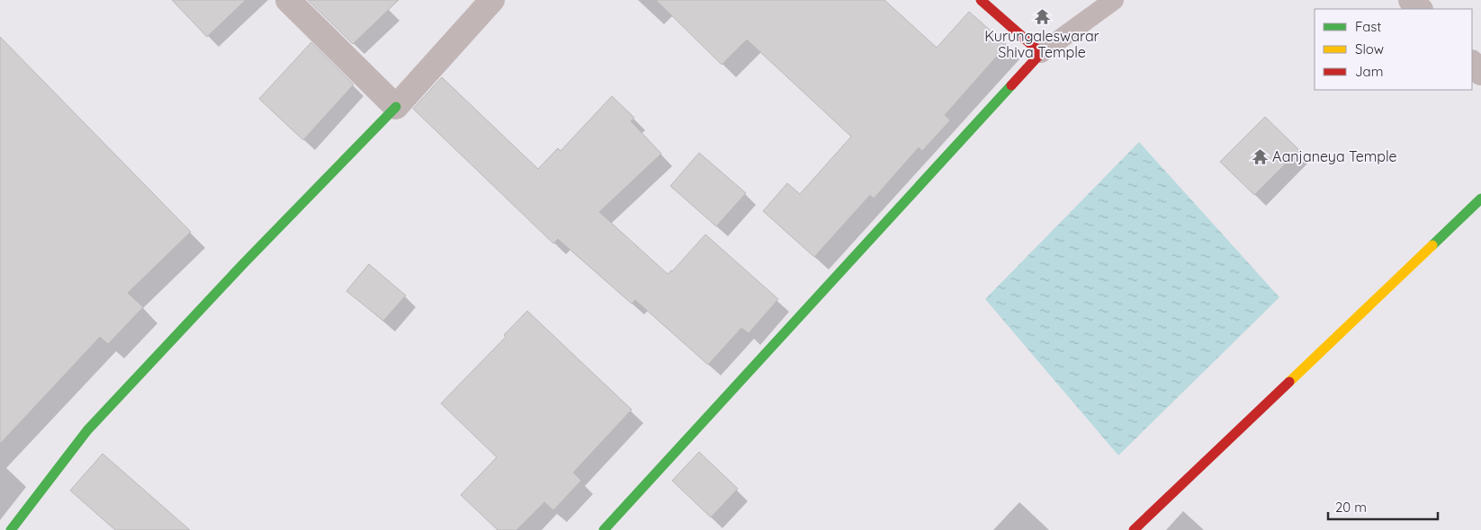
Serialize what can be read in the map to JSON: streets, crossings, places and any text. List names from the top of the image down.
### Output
{
  "places": {
    "temple": ["Kurungaleswarar Shiva Temple", "Aanjaneya Temple"]
  },
  "legend": ["Fast", "Slow", "Jam"],
  "scale_bar": "20 m"
}
